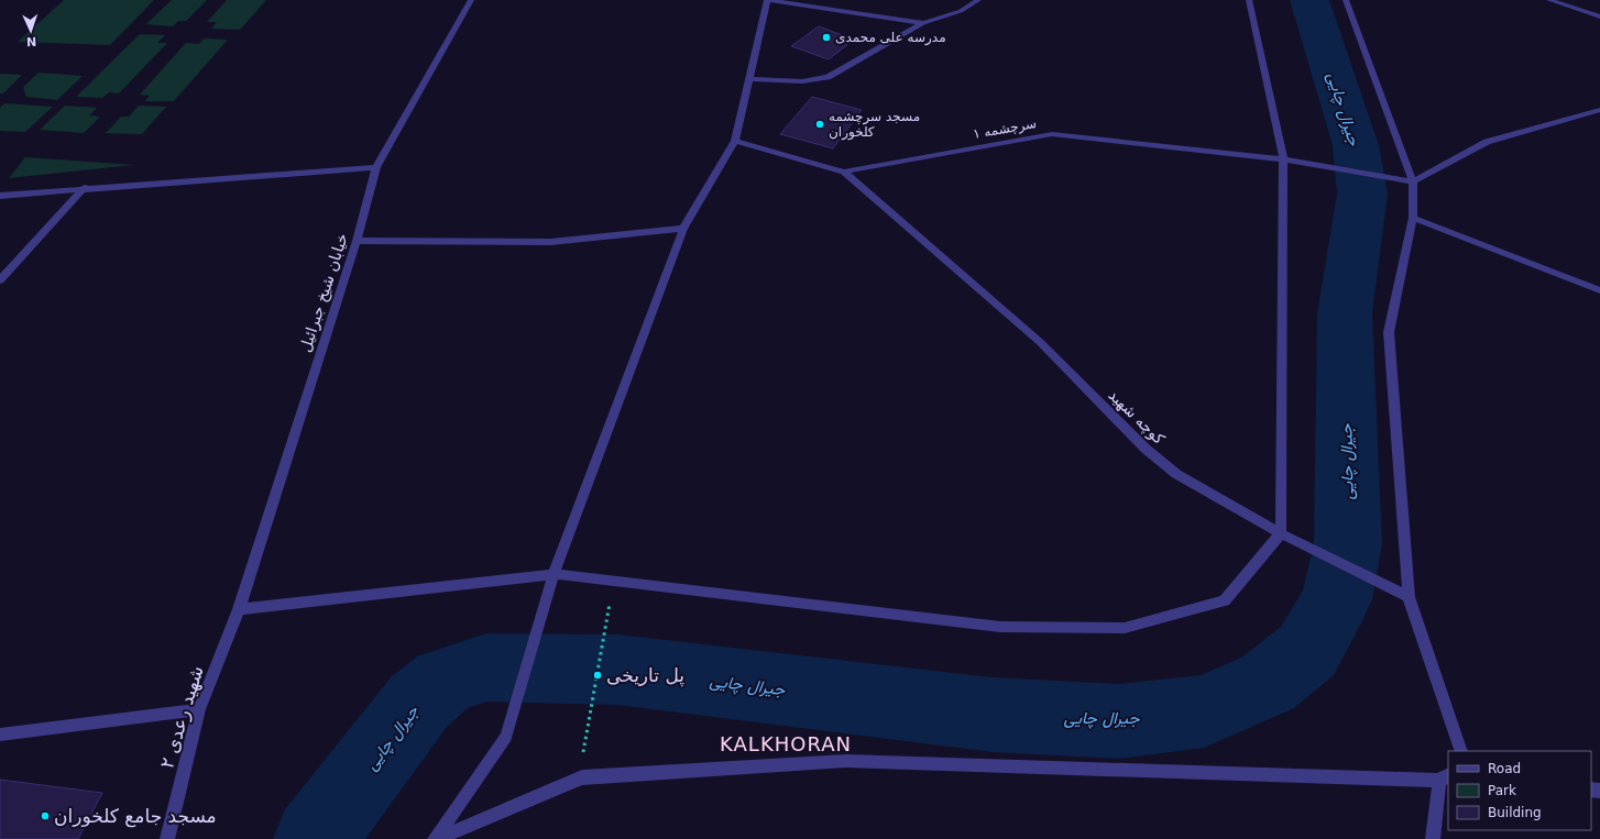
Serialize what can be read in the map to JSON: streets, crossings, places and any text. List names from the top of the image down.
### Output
{
  "streets": {
    "street": [
      "سرچشمه ۱",
      "خیابان شیخ جبرائیل",
      "کوچه شهید",
      "شهید رعدی ۲"
    ]
  },
  "crossings": [
    ["سرچشمه ۱", "کوچه شهید"],
    ["خیابان شیخ جبرائیل", "شهید رعدی ۲"]
  ],
  "districts": ["KALKHORAN"],
  "water": ["جیرال چایی"],
  "places": [
    "مدرسه علی محمدی",
    "مسجد سرچشمه کلخوران",
    "پل تاریخی",
    "مسجد جامع کلخوران"
  ],
  "legend": ["Road", "Park", "Building"],
  "north": "bottom"
}
